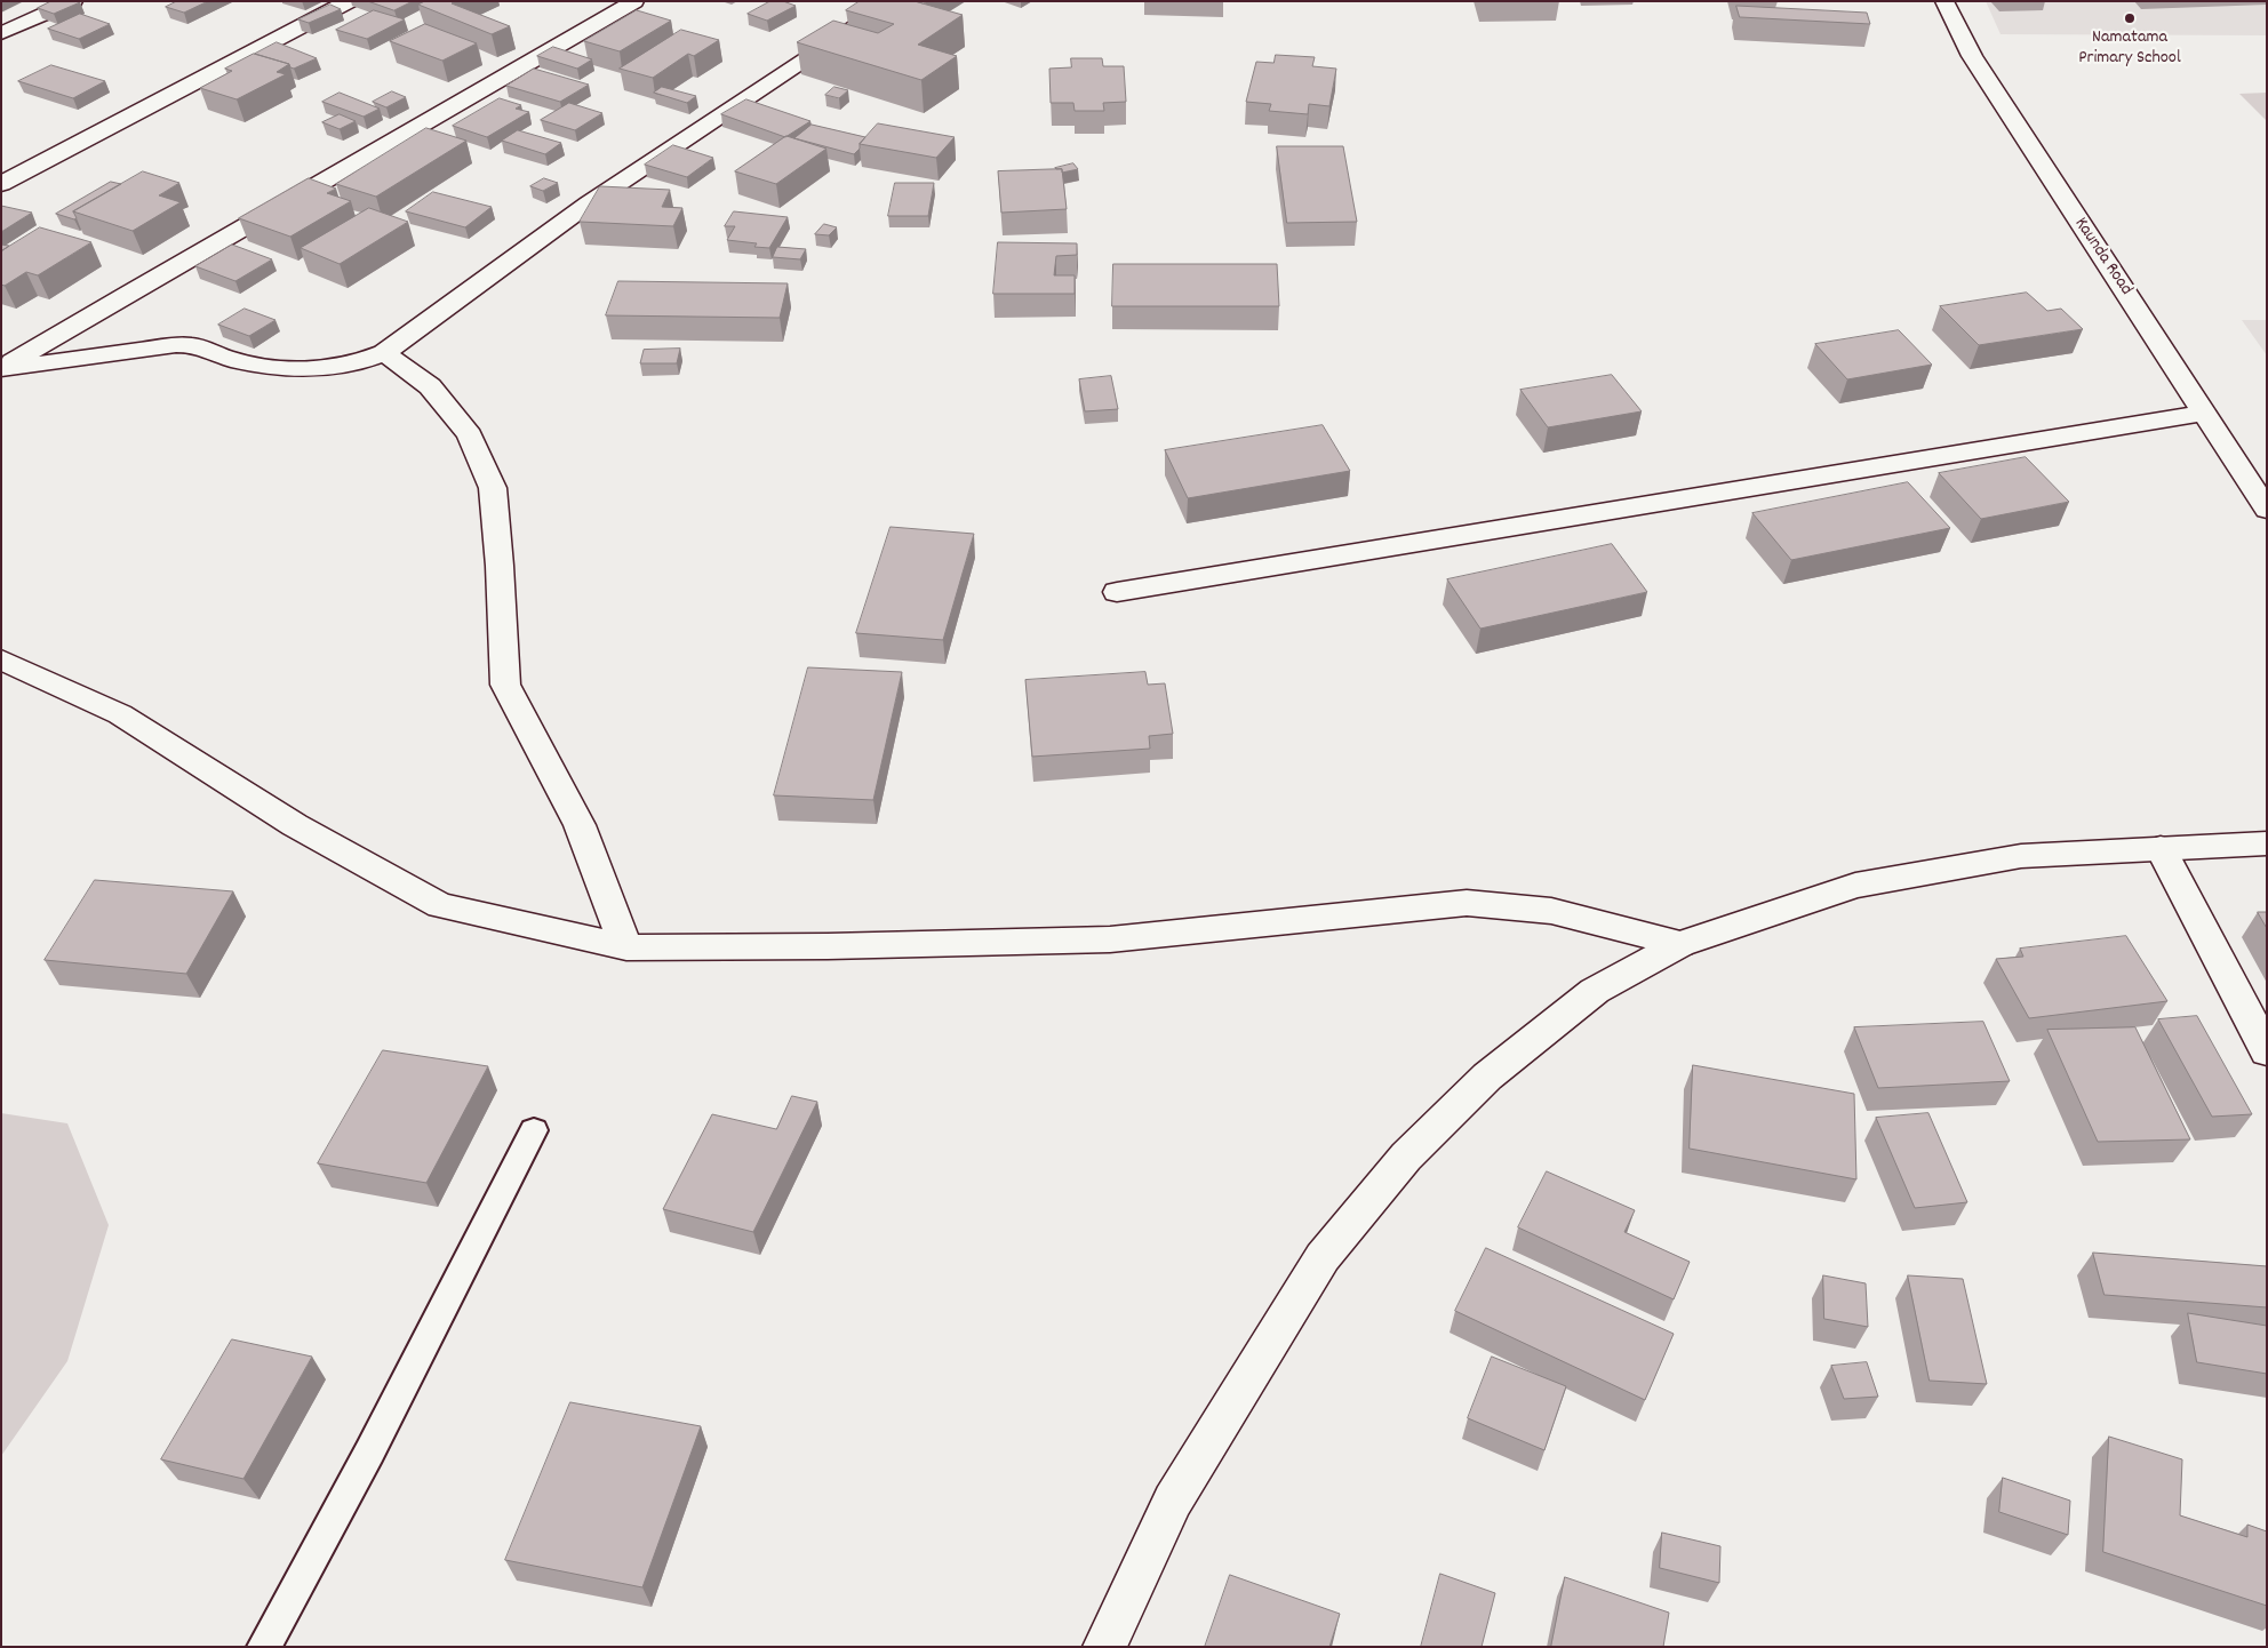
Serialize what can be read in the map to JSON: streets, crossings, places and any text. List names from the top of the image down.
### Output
{
  "streets": {
    "street": ["Kaunda Road"]
  },
  "places": ["Namatama Primary School"]
}
